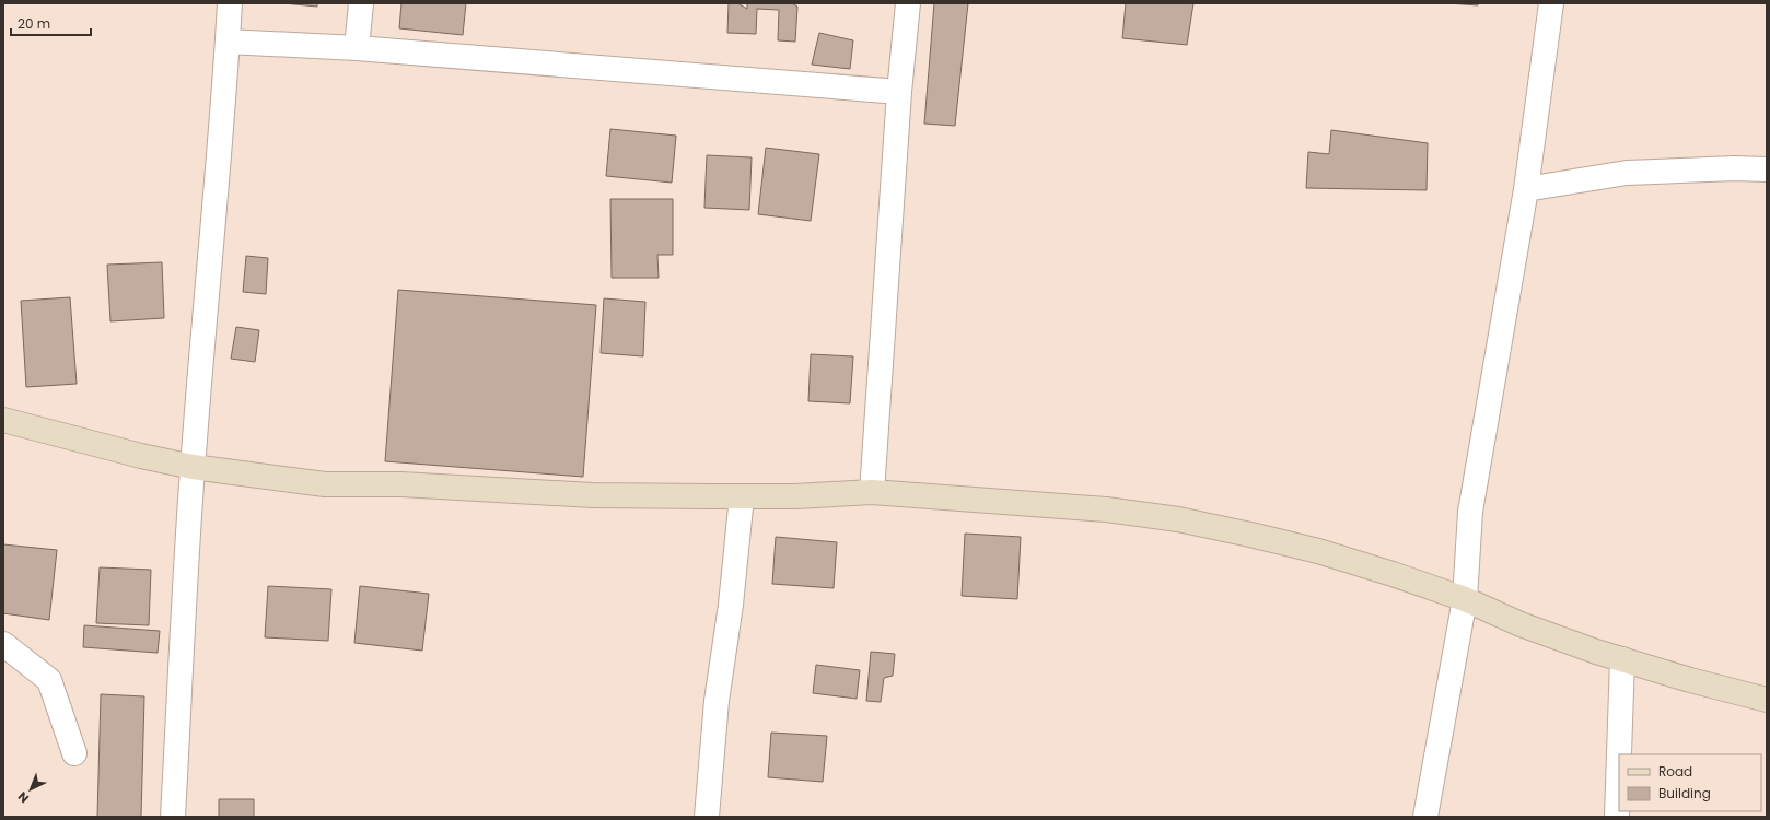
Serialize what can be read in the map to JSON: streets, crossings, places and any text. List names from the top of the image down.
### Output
{
  "legend": ["Road", "Building"],
  "scale_bar": "20 m",
  "north": "bottom left"
}
